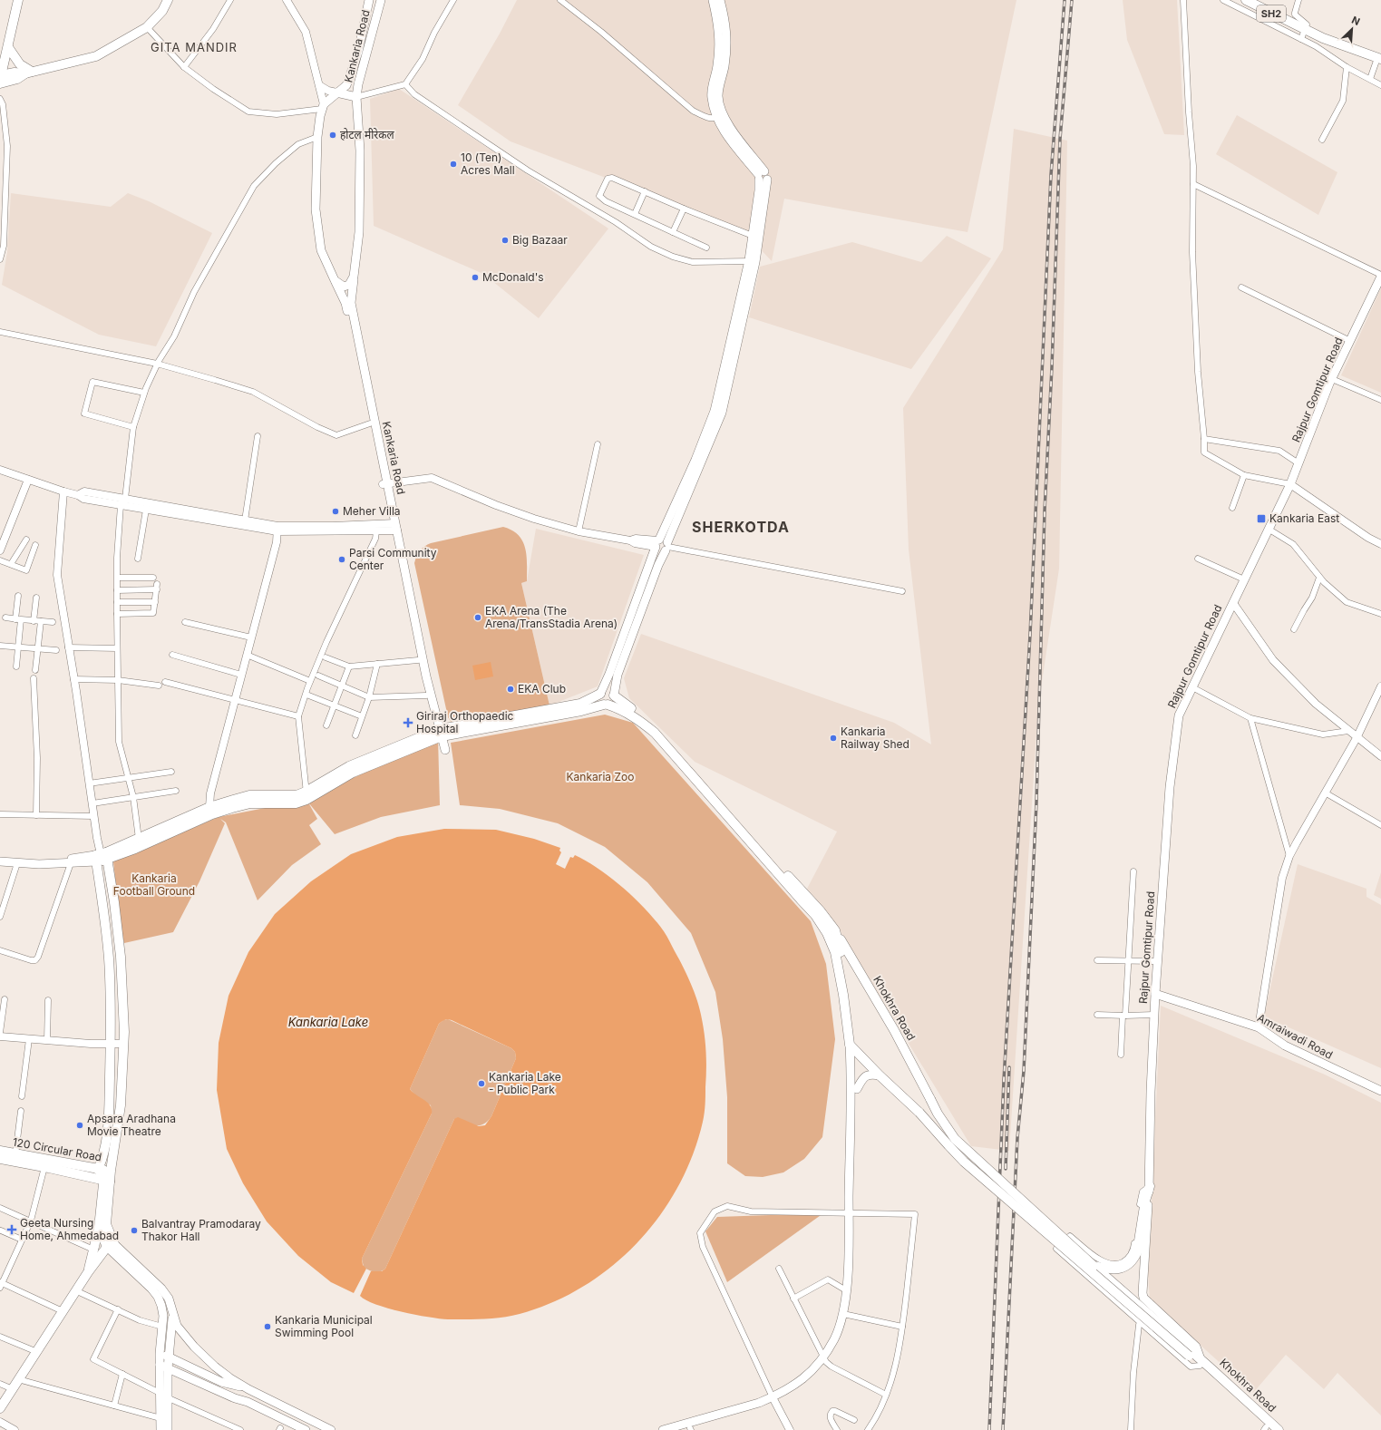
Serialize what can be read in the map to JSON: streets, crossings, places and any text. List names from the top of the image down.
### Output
{
  "streets": {
    "main road": [
      "SH2",
      "Kankaria Road",
      "Rajpur Gomtipur Road",
      "Khokhra Road",
      "Amraiwadi Road",
      "120 Circular Road"
    ]
  },
  "crossings": [
    ["Rajpur Gomtipur Road", "Khokhra Road"],
    ["Rajpur Gomtipur Road", "Amraiwadi Road"]
  ],
  "districts": ["GITA MANDIR", "SHERKOTDA"],
  "water": ["Kankaria Lake"],
  "parks": ["Kankaria Zoo", "Kankaria Football Ground"],
  "places": {
    "other": [
      "होटल मीरेकल",
      "10 (Ten) Acres Mall",
      "Big Bazaar",
      "McDonald's",
      "Meher Villa",
      "Parsi Community Center",
      "EKA Arena (The Arena/TransStadia Arena)",
      "EKA Club",
      "Kankaria Railway Shed",
      "Kankaria Lake - Public Park",
      "Apsara Aradhana Movie Theatre",
      "Balvantray Pramodaray Thakor Hall",
      "Kankaria Municipal Swimming Pool"
    ],
    "transit": ["Kankaria East"],
    "health": ["Giriraj Orthopaedic Hospital", "Geeta Nursing Home, Ahmedabad"]
  },
  "north": "top right"
}
